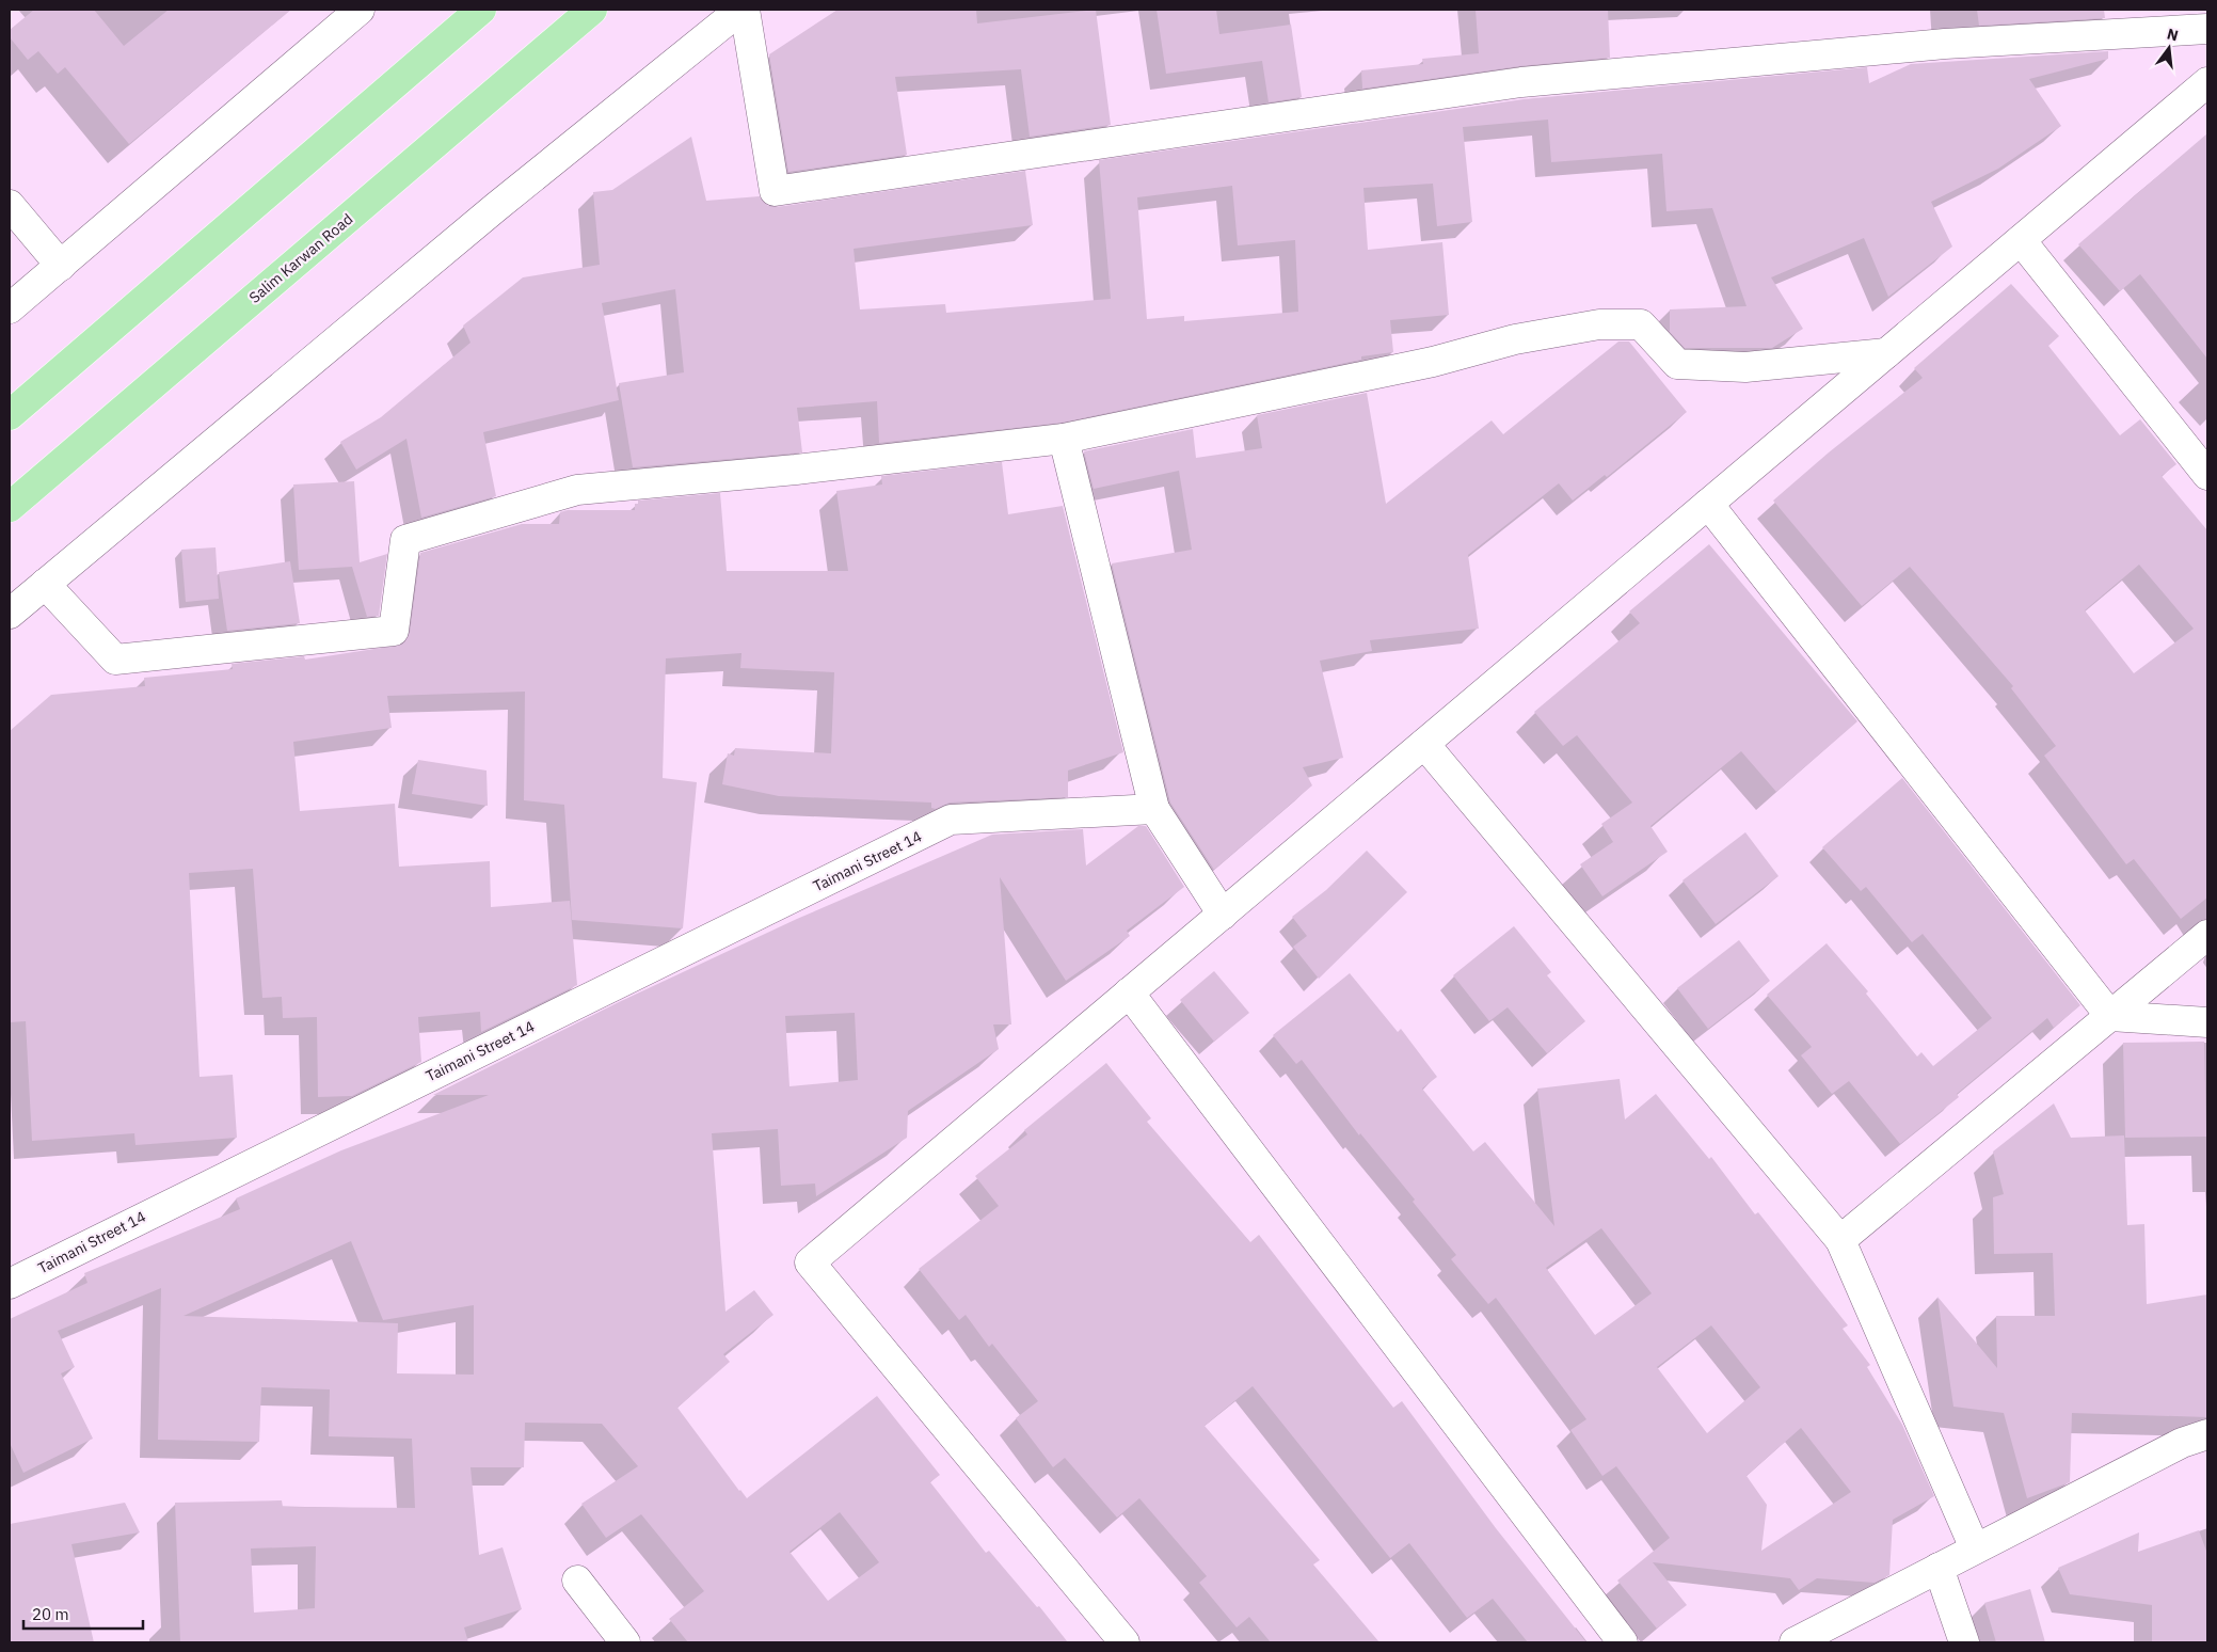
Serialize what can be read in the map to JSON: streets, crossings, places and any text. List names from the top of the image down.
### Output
{
  "streets": {
    "main road": ["Salim Karwan Road"],
    "street": ["Taimani Street 14"]
  },
  "scale_bar": "20 m",
  "north": "top"
}
